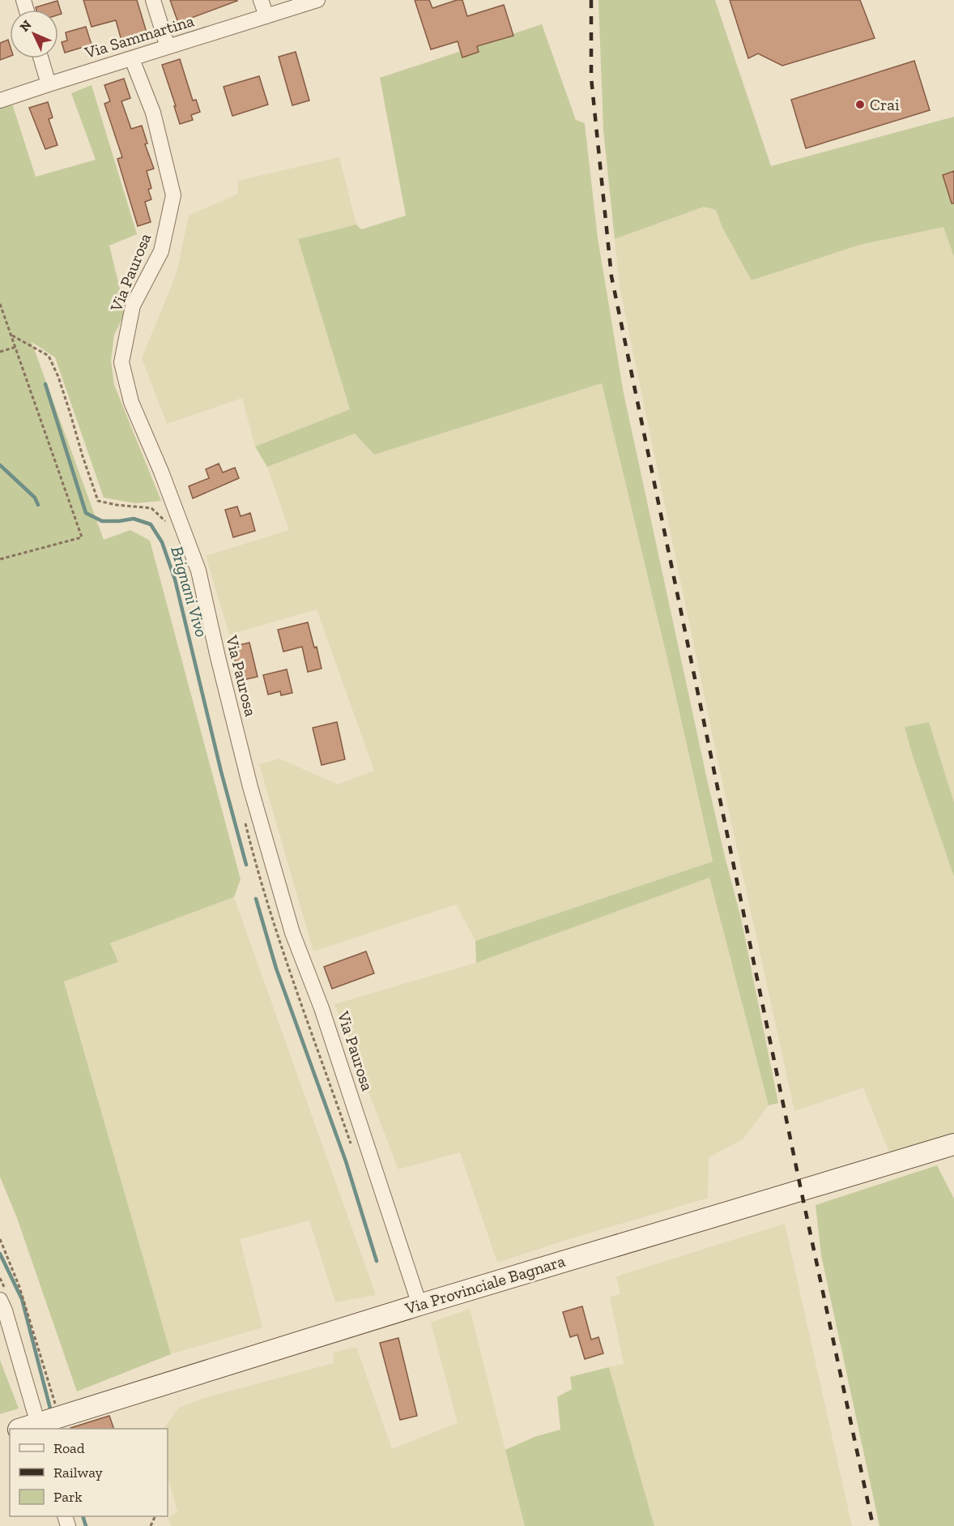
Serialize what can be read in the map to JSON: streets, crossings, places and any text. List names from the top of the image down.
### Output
{
  "streets": {
    "main road": ["Via Provinciale Bagnara"],
    "street": ["Via Sammartina", "Via Paurosa"]
  },
  "crossings": [
    ["Via Sammartina", "Via Paurosa"],
    ["Via Paurosa", "Via Provinciale Bagnara"]
  ],
  "water": ["Brignani Vivo"],
  "places": ["Crai"],
  "legend": ["Road", "Railway", "Park"],
  "north": "top left"
}
